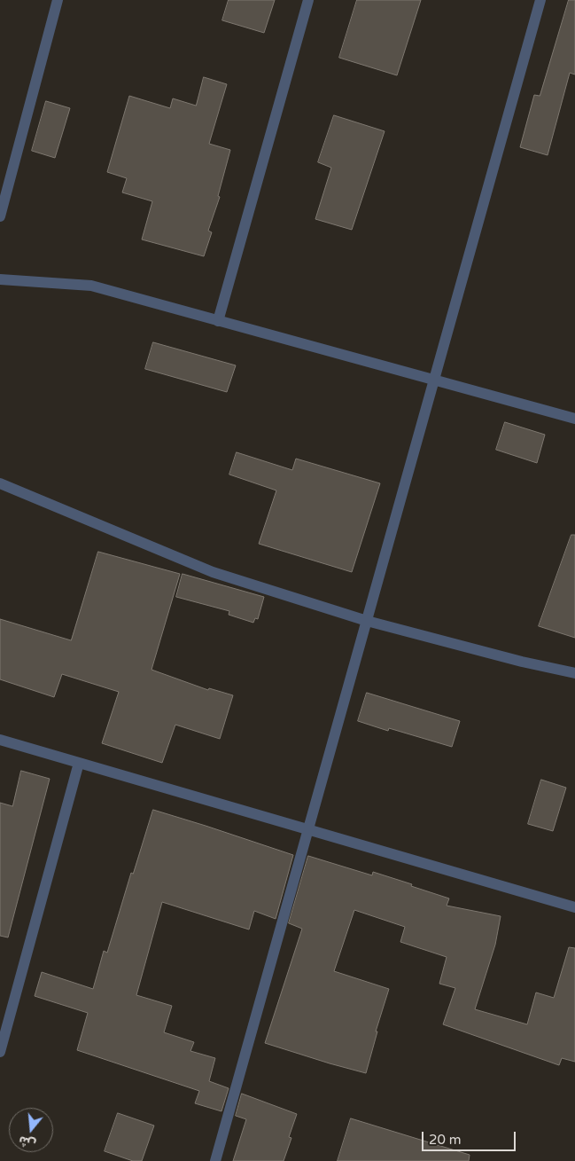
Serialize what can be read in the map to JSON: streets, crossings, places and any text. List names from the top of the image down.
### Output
{
  "scale_bar": "20 m",
  "north": "bottom"
}
